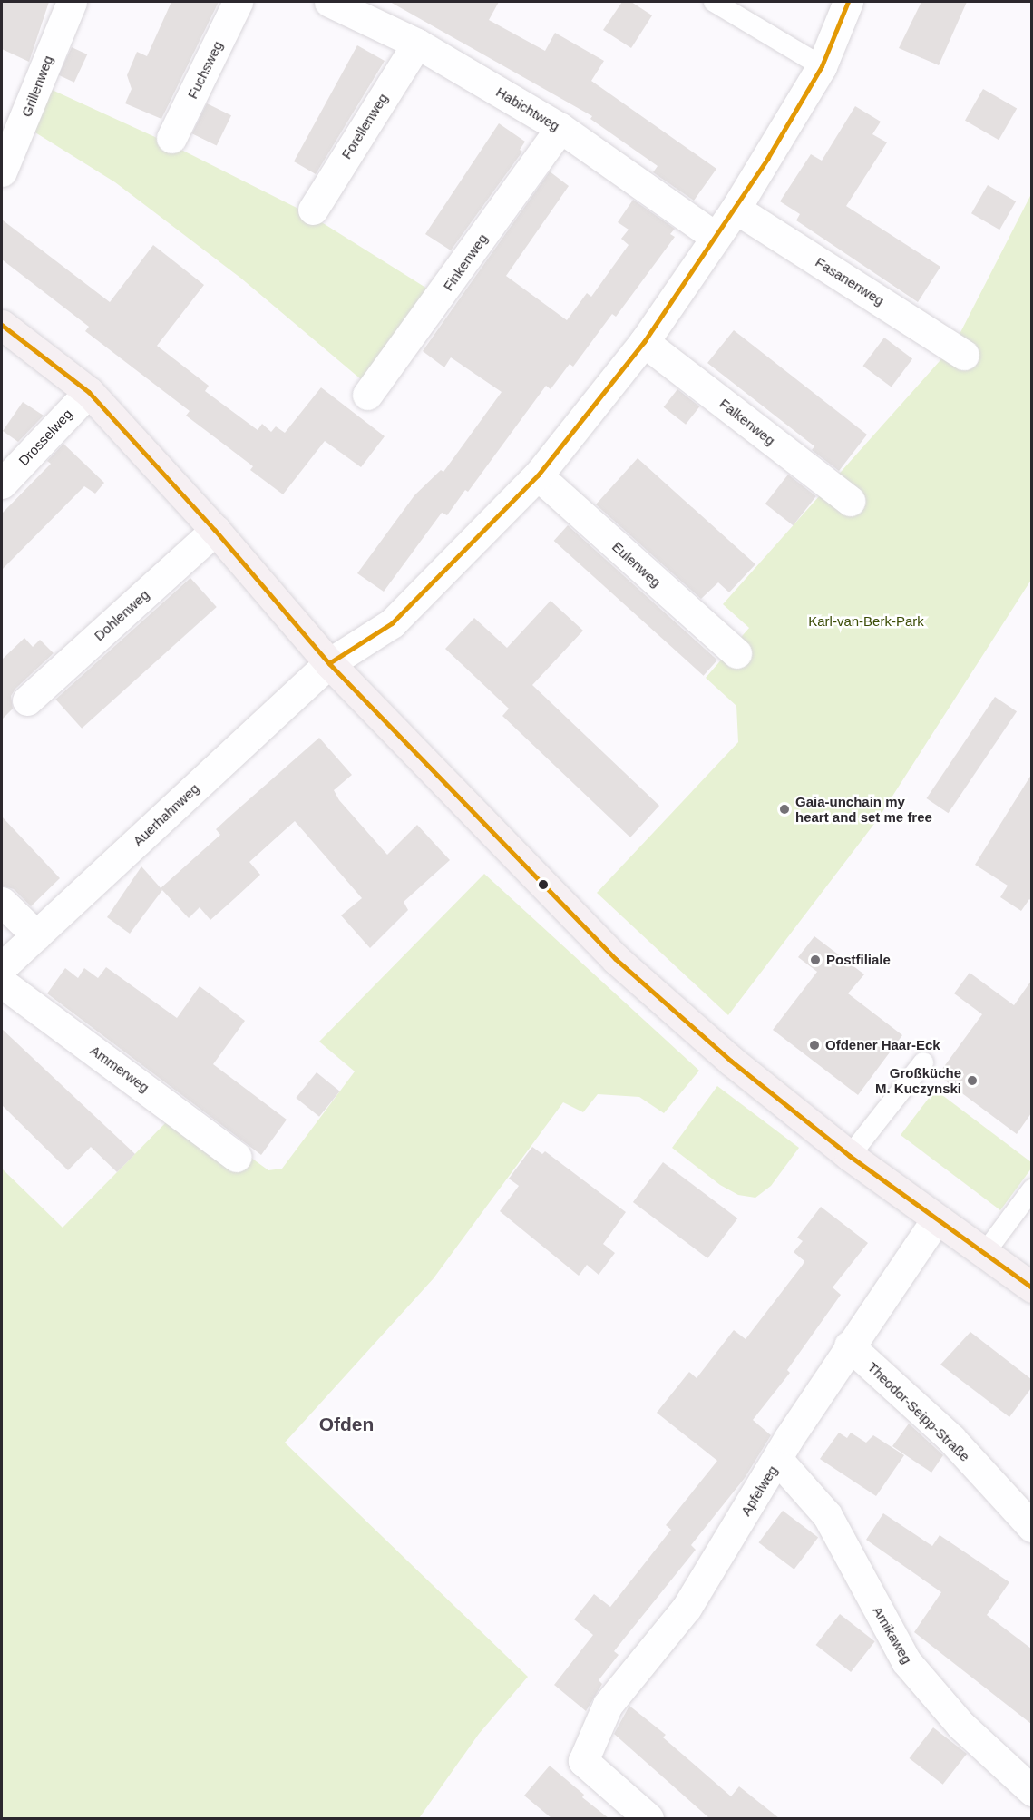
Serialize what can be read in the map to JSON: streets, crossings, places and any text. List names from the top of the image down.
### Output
{
  "streets": {
    "street": [
      "Fuchsweg",
      "Grillenweg",
      "Habichtweg",
      "Forellenweg",
      "Finkenweg",
      "Fasanenweg",
      "Falkenweg",
      "Drosselweg",
      "Eulenweg",
      "Dohlenweg",
      "Auerhahnweg",
      "Ammerweg",
      "Theodor-Seipp-Straße",
      "Apfelweg",
      "Arnikaweg"
    ]
  },
  "crossings": [
    ["Habichtweg", "Forellenweg"],
    ["Habichtweg", "Finkenweg"],
    ["Habichtweg", "Auerhahnweg"],
    ["Fasanenweg", "Auerhahnweg"],
    ["Falkenweg", "Auerhahnweg"],
    ["Eulenweg", "Auerhahnweg"],
    ["Theodor-Seipp-Straße", "Apfelweg"],
    ["Apfelweg", "Arnikaweg"]
  ],
  "districts": ["Ofden"],
  "parks": ["Karl-van-Berk-Park"],
  "places": [
    "Gaia-unchain my heart and set me free",
    "Postfiliale",
    "Ofdener Haar-Eck",
    "Großküche M. Kuczynski"
  ]
}
